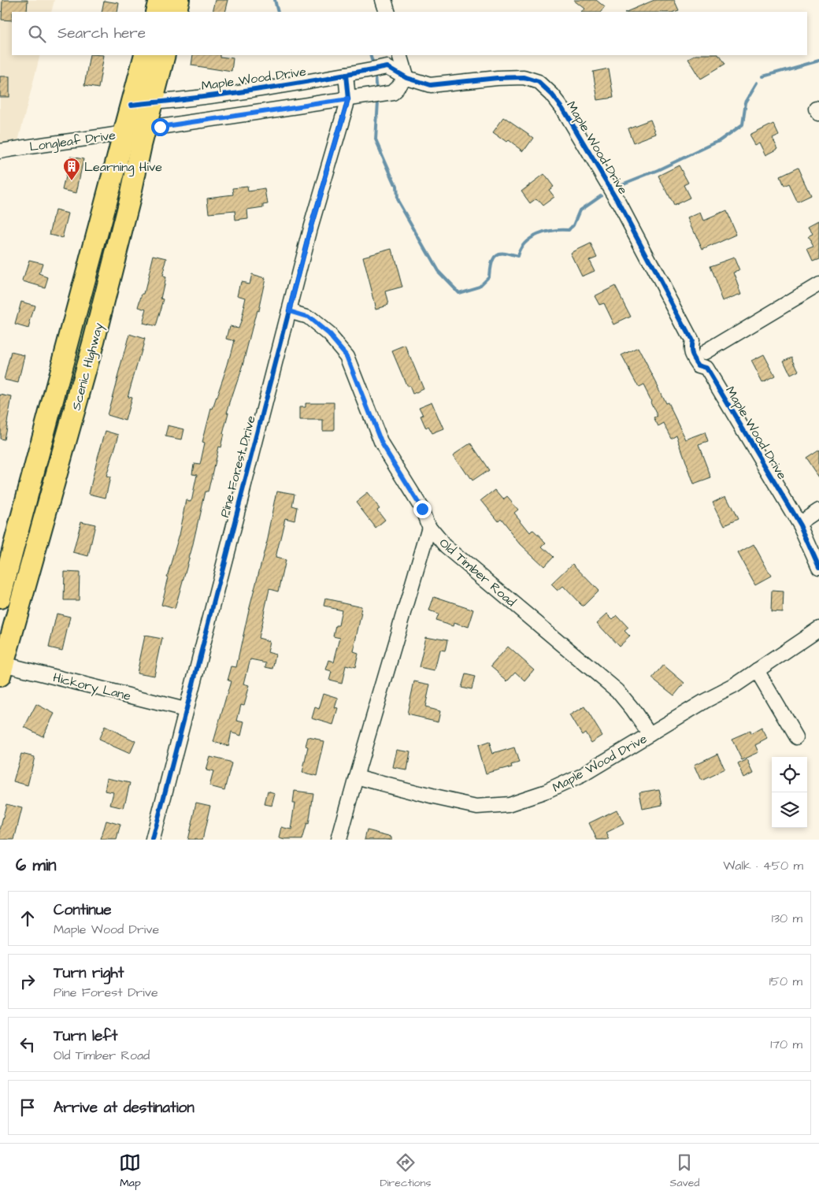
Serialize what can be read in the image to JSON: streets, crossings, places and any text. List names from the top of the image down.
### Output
{
  "streets": {
    "highway": ["Scenic Highway"],
    "street": [
      "Maple Wood Drive",
      "Longleaf Drive",
      "Pine Forest Drive",
      "Old Timber Road",
      "Hickory Lane"
    ]
  },
  "crossings": [
    ["Maple Wood Drive", "Scenic Highway"],
    ["Maple Wood Drive", "Old Timber Road"],
    ["Longleaf Drive", "Scenic Highway"],
    ["Scenic Highway", "Hickory Lane"],
    ["Pine Forest Drive", "Old Timber Road"],
    ["Pine Forest Drive", "Hickory Lane"]
  ],
  "places": {
    "building": ["Learning Hive"]
  },
  "page": {
    "search": "Search here",
    "heading": ["6 min", "Walk · 450 m"],
    "list": [
      ["Continue", "Maple Wood Drive", "130 m"],
      ["Turn right", "Pine Forest Drive", "150 m"],
      ["Turn left", "Old Timber Road", "170 m"],
      "Arrive at destination"
    ],
    "nav": ["Map", "Directions", "Saved"]
  }
}
